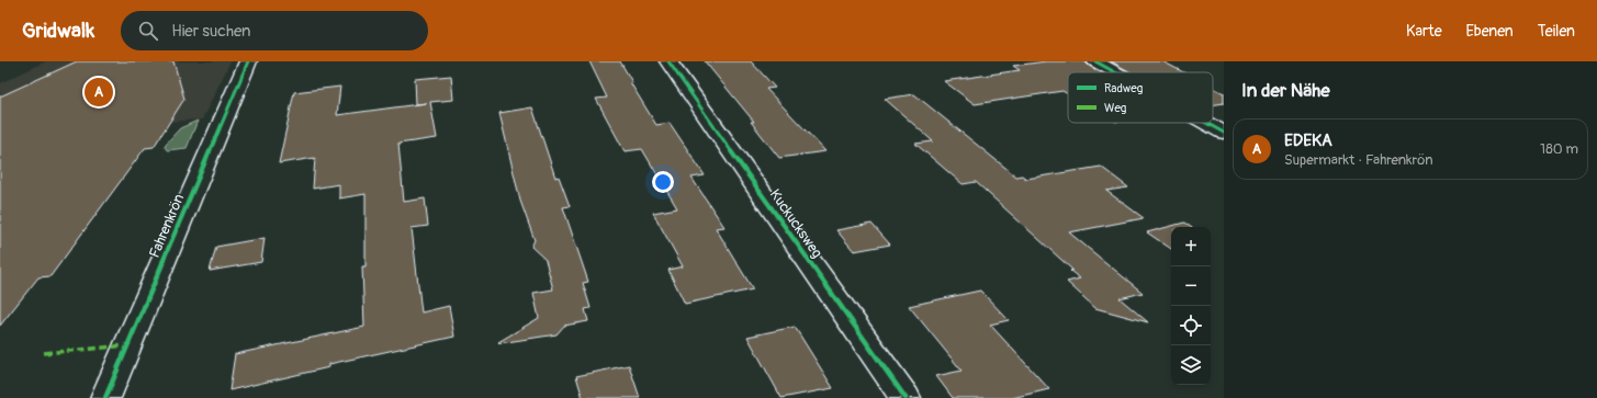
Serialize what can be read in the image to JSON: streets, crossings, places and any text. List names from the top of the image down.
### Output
{
  "streets": {
    "street": ["Kuckucksweg", "Fahrenkrön"]
  },
  "legend": ["Radweg", "Weg"],
  "page": {
    "header": "Gridwalk",
    "search": "Hier suchen",
    "nav": ["Karte", "Ebenen", "Teilen"],
    "heading": "In der Nähe",
    "pins": "A",
    "list": [
      {
        "mark": "A",
        "name": "EDEKA",
        "note": "Supermarkt · Fahrenkrön",
        "value": "180 m"
      }
    ],
    "map_buttons": ["+", "−"]
  }
}
